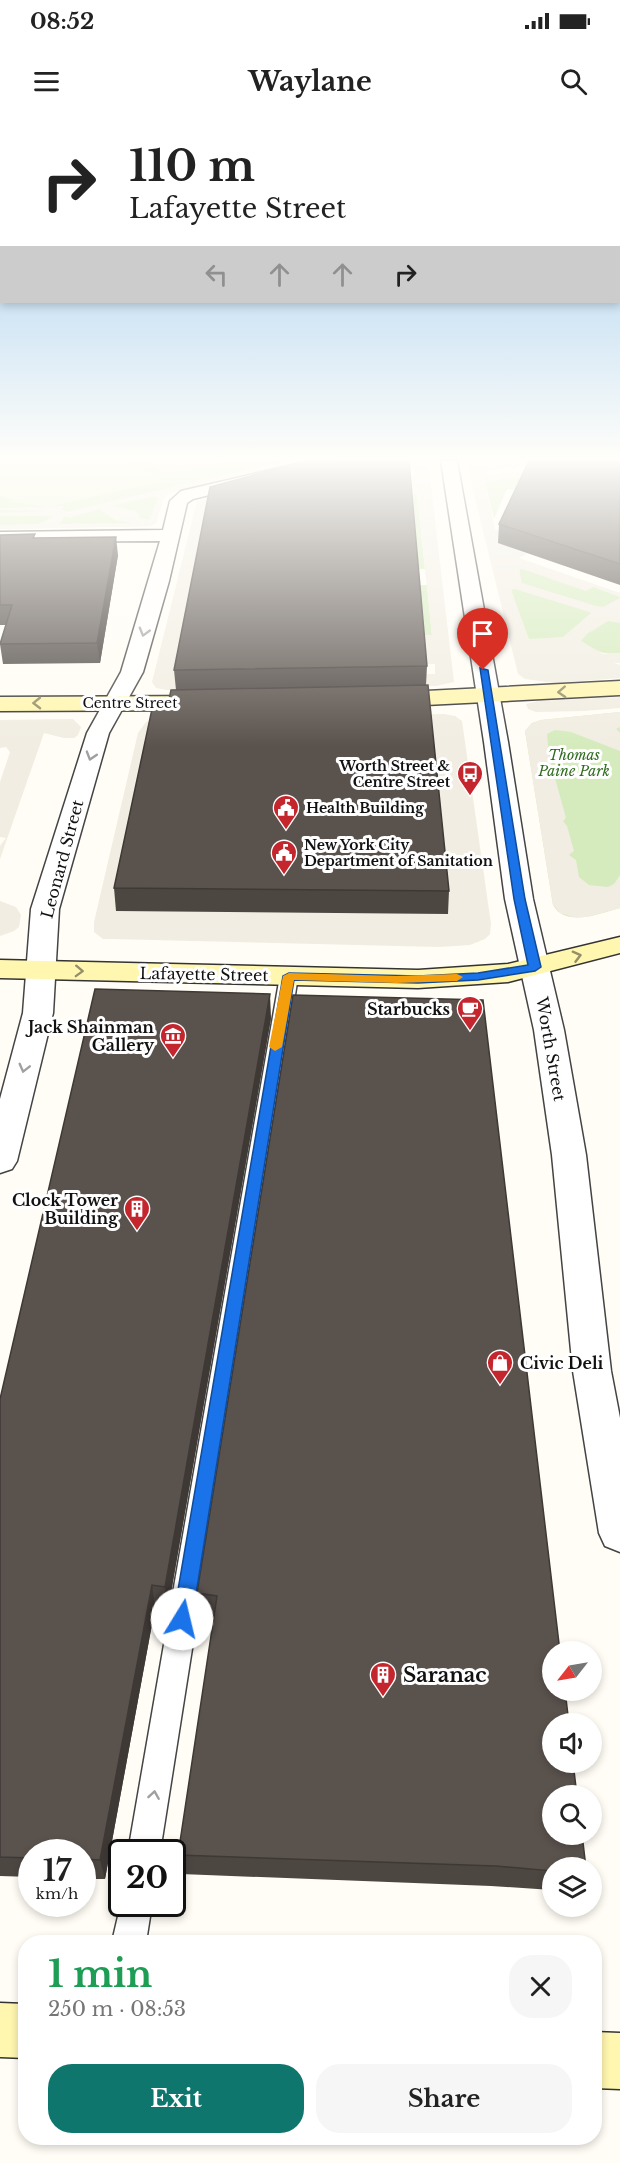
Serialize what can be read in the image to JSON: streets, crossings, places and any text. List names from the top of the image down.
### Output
{
  "streets": {
    "main road": ["Centre Street", "Lafayette Street"],
    "street": ["Leonard Street", "Worth Street"]
  },
  "crossings": [
    ["Centre Street", "Leonard Street"],
    ["Leonard Street", "Lafayette Street"],
    ["Lafayette Street", "Worth Street"]
  ],
  "one_way": ["Centre Street", "Leonard Street", "Lafayette Street"],
  "parks": ["Thomas Paine Park"],
  "places": {
    "bus stop": ["Worth Street & Centre Street"],
    "public building": ["Health Building", "New York City Department of Sanitation"],
    "cafe": ["Starbucks"],
    "museum": ["Jack Shainman Gallery"],
    "building": ["Clock Tower Building", "Saranac"],
    "shop": ["Civic Deli"]
  },
  "north": "bottom left",
  "page": {
    "status": "08:52",
    "header": "Waylane",
    "turn": ["110 m", "Lafayette Street"],
    "speed": "17 km/h",
    "limit": "20",
    "heading": ["1 min", "250 m · 08:53"],
    "buttons": ["Exit", "Share"]
  }
}
